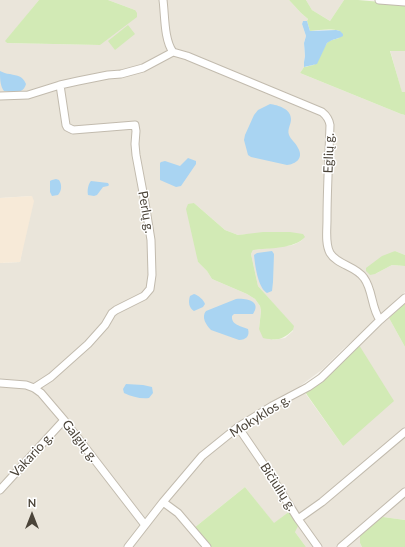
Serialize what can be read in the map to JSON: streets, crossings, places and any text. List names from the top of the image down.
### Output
{
  "streets": {
    "street": [
      "Eglių g.",
      "Perlų g.",
      "Mokyklos g.",
      "Galgių g.",
      "Vakario g.",
      "Bičiulių g."
    ]
  },
  "crossings": [
    ["Eglių g.", "Mokyklos g."],
    ["Perlų g.", "Galgių g."],
    ["Mokyklos g.", "Galgių g."],
    ["Mokyklos g.", "Bičiulių g."],
    ["Galgių g.", "Vakario g."]
  ],
  "north": "top"
}
